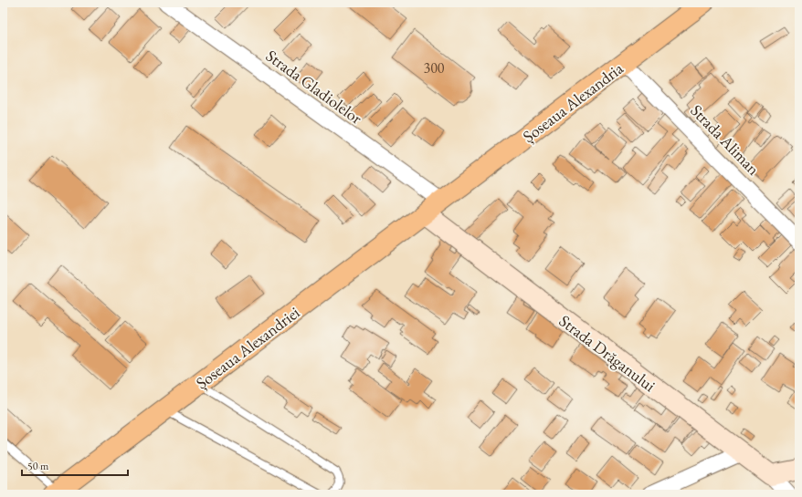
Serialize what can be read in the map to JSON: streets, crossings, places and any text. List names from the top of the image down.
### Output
{
  "streets": {
    "main road": ["Șoseaua Alexandria", "Șoseaua Alexandriei"],
    "street": ["Strada Gladiolelor", "Strada Aliman", "Strada Drăganului"]
  },
  "crossings": [
    ["Strada Gladiolelor", "Șoseaua Alexandria"],
    ["Strada Gladiolelor", "Șoseaua Alexandriei"],
    ["Șoseaua Alexandria", "Strada Aliman"],
    ["Șoseaua Alexandria", "Șoseaua Alexandriei"],
    ["Șoseaua Alexandriei", "Strada Drăganului"]
  ],
  "house_numbers": ["300"],
  "scale_bar": "50 m"
}
